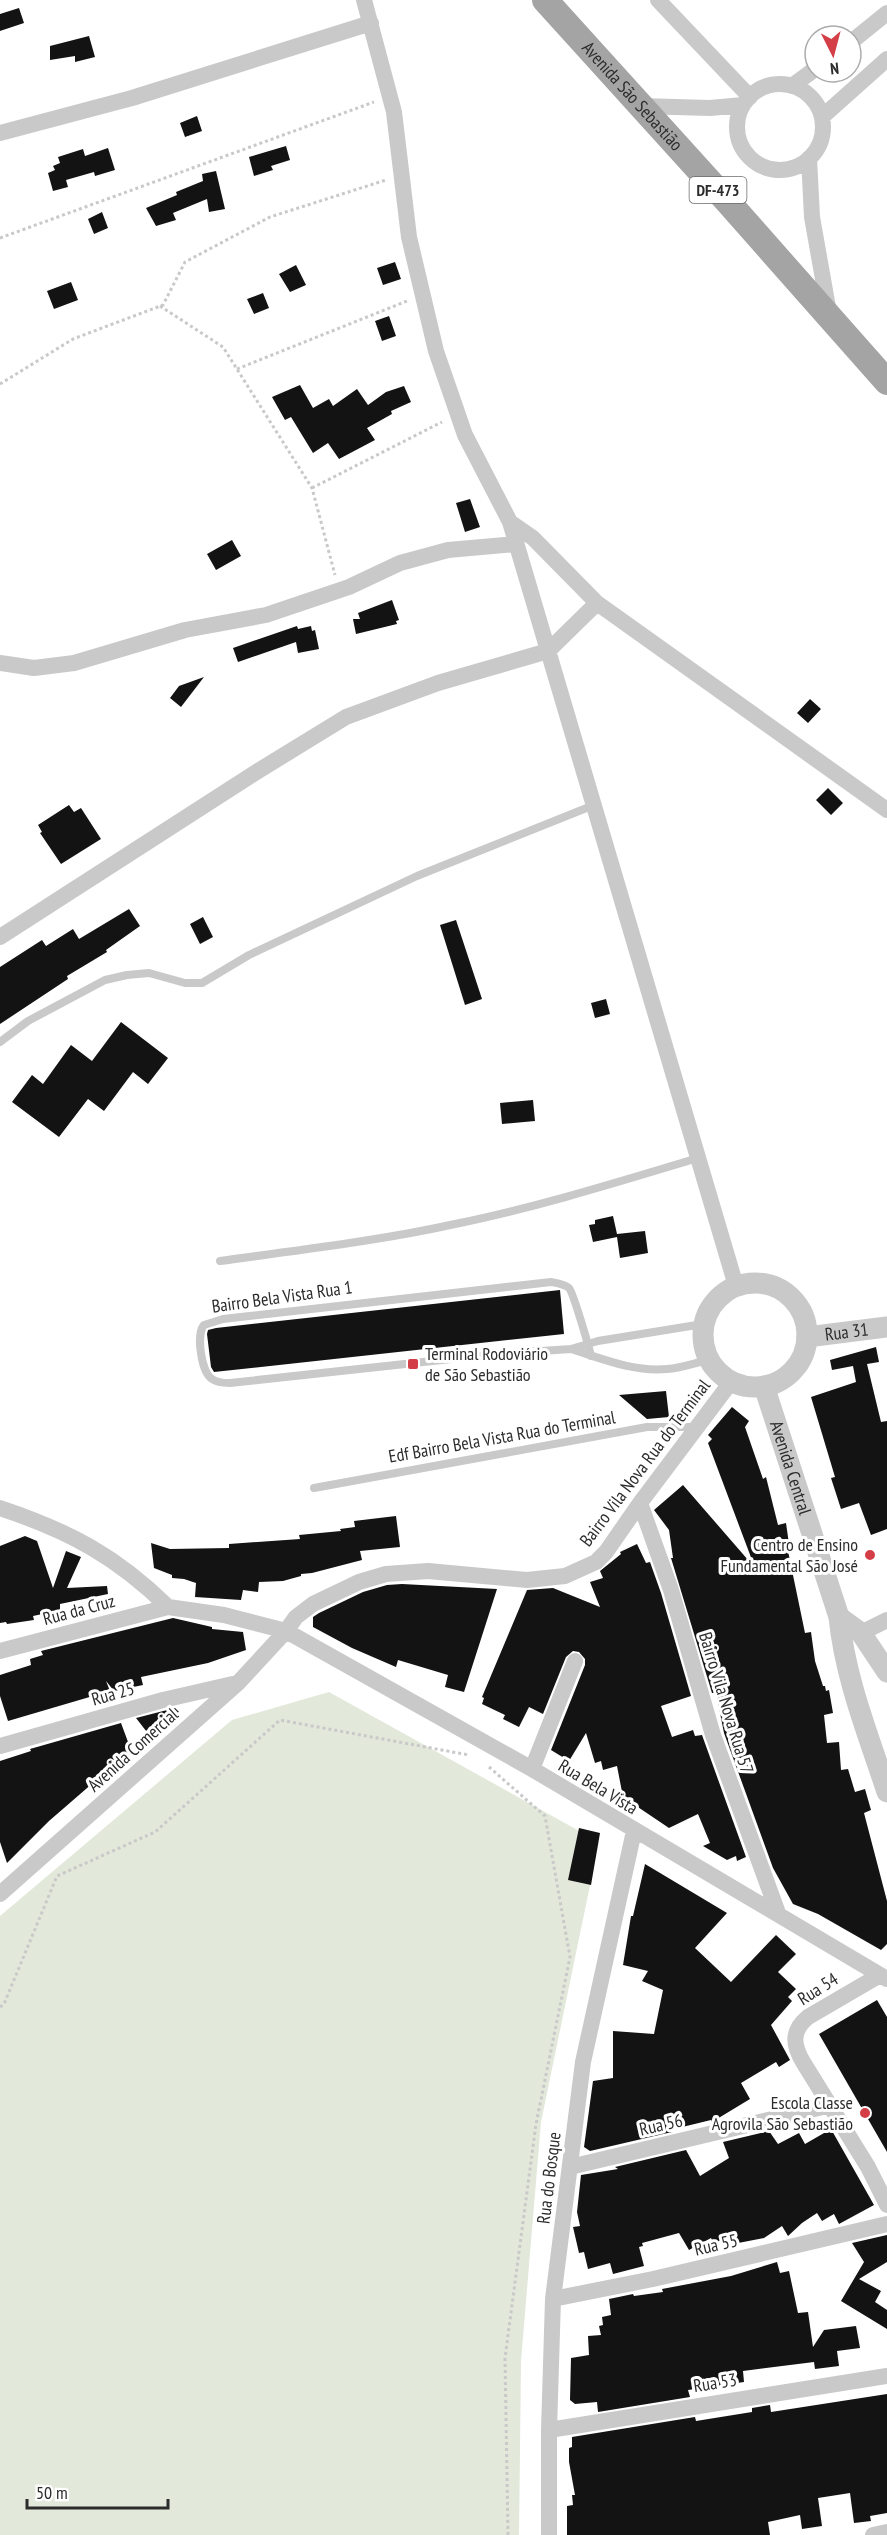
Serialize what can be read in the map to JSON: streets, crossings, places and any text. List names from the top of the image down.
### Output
{
  "streets": {
    "main road": ["Avenida São Sebastião", "DF-473"],
    "street": [
      "Rua 31",
      "Bairro Vila Nova Rua do Terminal",
      "Avenida Central",
      "Rua da Cruz",
      "Rua 25",
      "Bairro Vila Nova Rua 57",
      "Avenida Comercial",
      "Rua Bela Vista",
      "Rua 54",
      "Rua 56",
      "Rua do Bosque",
      "Rua 55",
      "Rua 53"
    ],
    "lane": ["Bairro Bela Vista Rua 1", "Edf Bairro Bela Vista Rua do Terminal"]
  },
  "crossings": [
    ["Rua 31", "Bairro Vila Nova Rua do Terminal"],
    ["Rua 31", "Avenida Central"],
    ["Edf Bairro Bela Vista Rua do Terminal", "Bairro Vila Nova Rua do Terminal"],
    ["Bairro Vila Nova Rua do Terminal", "Avenida Central"],
    ["Bairro Vila Nova Rua do Terminal", "Bairro Vila Nova Rua 57"],
    ["Bairro Vila Nova Rua do Terminal", "Avenida Comercial"],
    ["Bairro Vila Nova Rua do Terminal", "Rua Bela Vista"],
    ["Rua da Cruz", "Rua Bela Vista"],
    ["Rua 25", "Avenida Comercial"],
    ["Bairro Vila Nova Rua 57", "Rua Bela Vista"],
    ["Avenida Comercial", "Rua Bela Vista"],
    ["Rua Bela Vista", "Rua 54"],
    ["Rua Bela Vista", "Rua do Bosque"],
    ["Rua 54", "Rua 56"],
    ["Rua 56", "Rua do Bosque"],
    ["Rua do Bosque", "Rua 55"],
    ["Rua do Bosque", "Rua 53"]
  ],
  "places": {
    "transit": ["Terminal Rodoviário de São Sebastião"],
    "other": ["Centro de Ensino Fundamental São José", "Escola Classe Agrovila São Sebastião"]
  },
  "scale_bar": "50 m",
  "north": "bottom"
}
